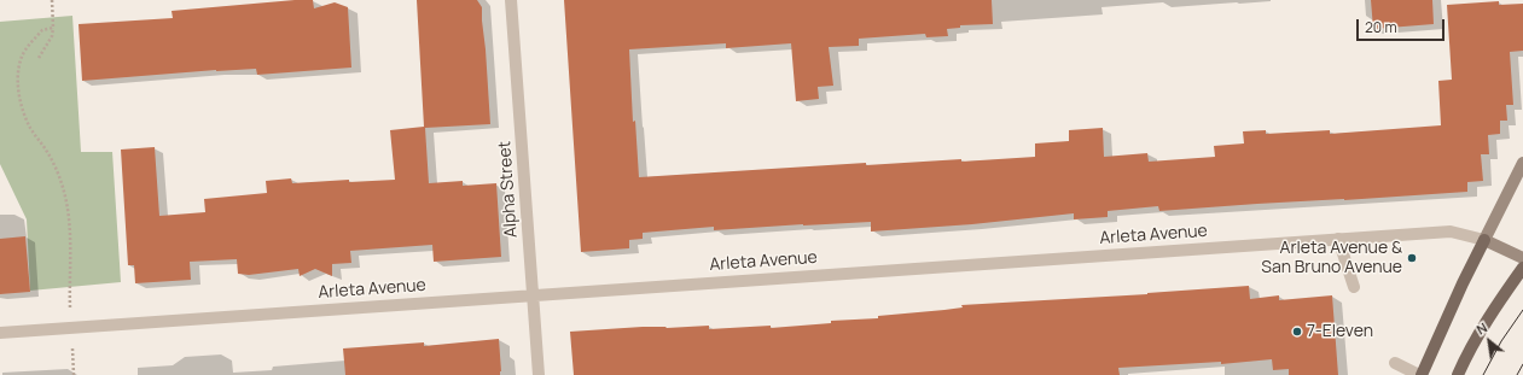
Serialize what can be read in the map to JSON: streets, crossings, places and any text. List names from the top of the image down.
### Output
{
  "streets": {
    "main road": ["Arleta Avenue"],
    "street": ["Alpha Street"]
  },
  "crossings": [
    ["Alpha Street", "Arleta Avenue"]
  ],
  "places": ["Arleta Avenue & San Bruno Avenue", "7-Eleven"],
  "scale_bar": "20 m",
  "north": "top left"
}
